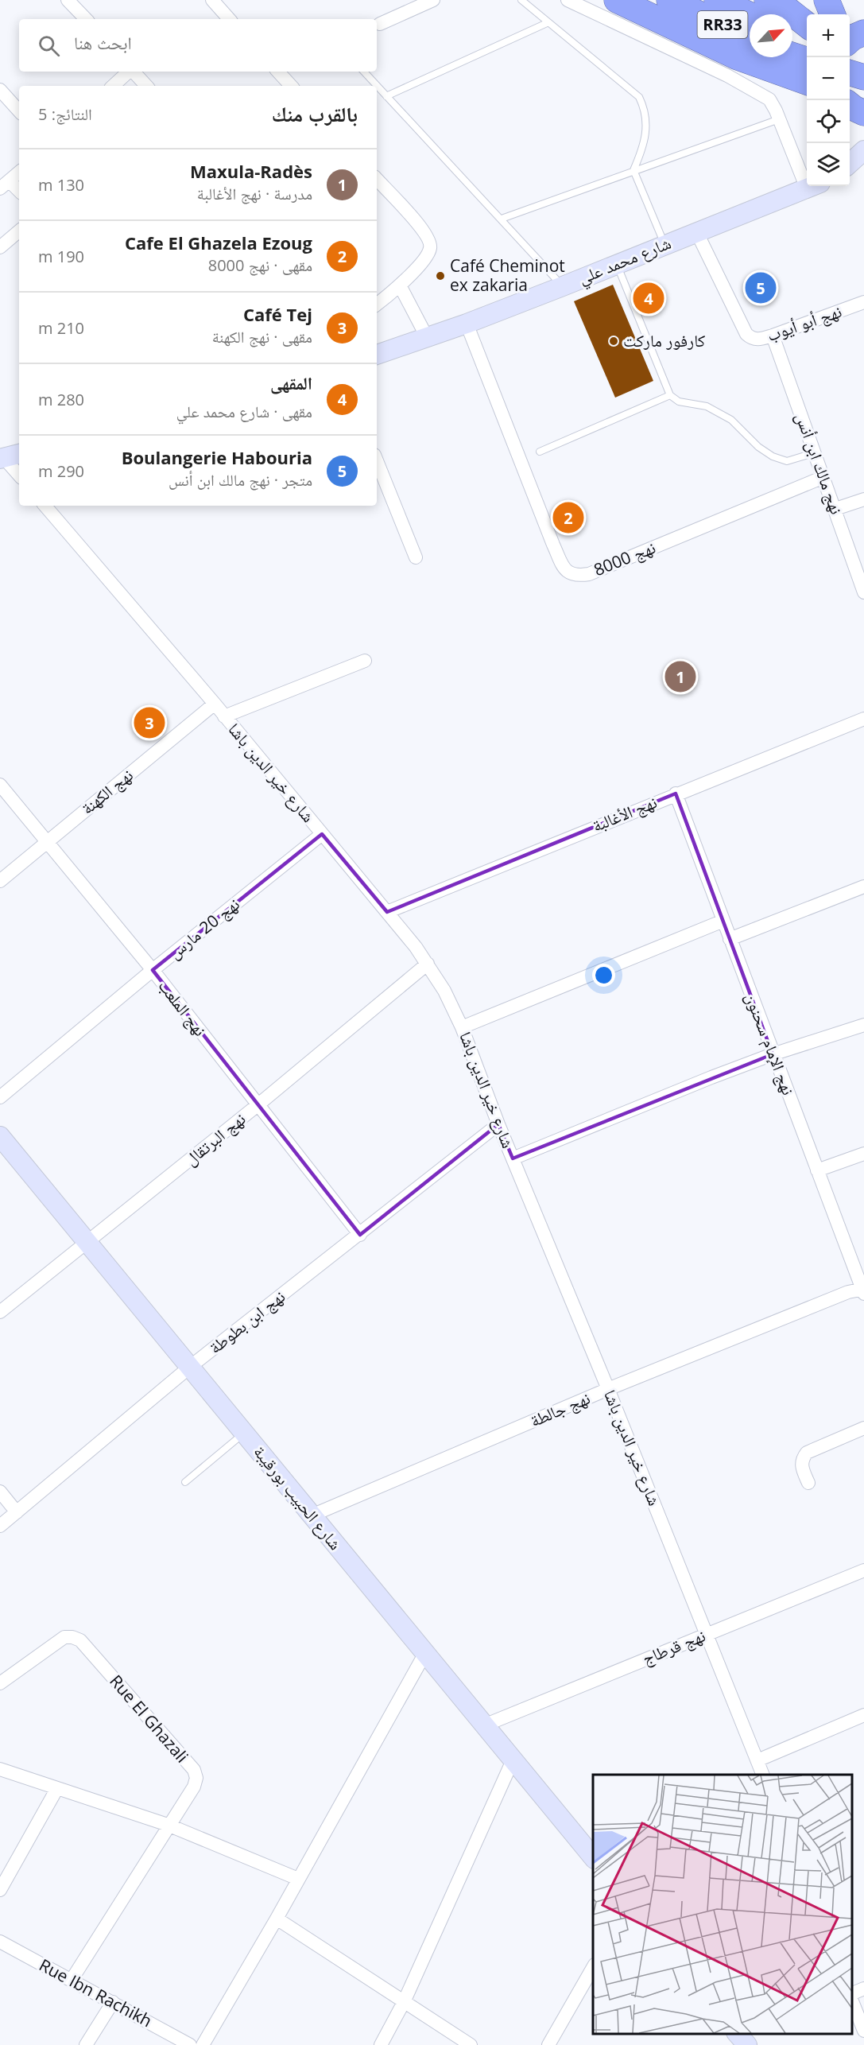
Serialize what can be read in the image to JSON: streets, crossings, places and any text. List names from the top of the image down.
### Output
{
  "streets": {
    "highway": ["RR33"],
    "street": [
      "شارع محمد علي",
      "نهج أبو أيوب",
      "نهج مالك ابن أنس",
      "نهج 8000",
      "شارع خير الدين باشا",
      "نهج الكهنة",
      "نهج الأغالبة",
      "نهج 20 مارس",
      "نهج الملعب",
      "نهج الإمام سحنون",
      "نهج البرتقال",
      "نهج ابن بطوطة",
      "نهج جالطة",
      "شارع الحبيب بورقيبة",
      "نهج قرطاج",
      "Rue El Ghazali",
      "Rue Ibn Rachikh"
    ]
  },
  "crossings": [
    ["شارع محمد علي", "نهج أبو أيوب"],
    ["شارع محمد علي", "نهج 8000"],
    ["نهج أبو أيوب", "نهج مالك ابن أنس"],
    ["نهج مالك ابن أنس", "نهج 8000"],
    ["شارع خير الدين باشا", "نهج الكهنة"],
    ["شارع خير الدين باشا", "نهج الأغالبة"],
    ["شارع خير الدين باشا", "نهج 20 مارس"],
    ["شارع خير الدين باشا", "نهج البرتقال"],
    ["شارع خير الدين باشا", "نهج ابن بطوطة"],
    ["شارع خير الدين باشا", "نهج جالطة"],
    ["شارع خير الدين باشا", "نهج قرطاج"],
    ["نهج الكهنة", "نهج الملعب"],
    ["نهج الأغالبة", "نهج الإمام سحنون"],
    ["نهج 20 مارس", "نهج الملعب"],
    ["نهج الملعب", "نهج البرتقال"],
    ["نهج الملعب", "نهج ابن بطوطة"],
    ["نهج الإمام سحنون", "نهج جالطة"],
    ["نهج البرتقال", "شارع الحبيب بورقيبة"],
    ["نهج ابن بطوطة", "شارع الحبيب بورقيبة"],
    ["نهج جالطة", "شارع الحبيب بورقيبة"],
    ["شارع الحبيب بورقيبة", "نهج قرطاج"],
    ["Rue El Ghazali", "Rue Ibn Rachikh"]
  ],
  "places": ["Café Cheminot ex zakaria", "كارفور ماركت"],
  "north": "top right",
  "page": {
    "map_buttons": ["+", "−"],
    "search": "ابحث هنا",
    "heading": ["بالقرب منك", "النتائج: 5"],
    "list": [
      {
        "mark": "1",
        "name": "Maxula-Radès",
        "note": "مدرسة · نهج الأغالبة",
        "value": "130 m"
      },
      {
        "mark": "2",
        "name": "Cafe El Ghazela Ezoug",
        "note": "مقهى · نهج 8000",
        "value": "190 m"
      },
      {
        "mark": "3",
        "name": "Café Tej",
        "note": "مقهى · نهج الكهنة",
        "value": "210 m"
      },
      {
        "mark": "4",
        "name": "المقهى",
        "note": "مقهى · شارع محمد علي",
        "value": "280 m"
      },
      {
        "mark": "5",
        "name": "Boulangerie Habouria",
        "note": "متجر · نهج مالك ابن أنس",
        "value": "290 m"
      }
    ],
    "pins": [
      "5",
      "4",
      "2",
      "1",
      "3"
    ]
  }
}
